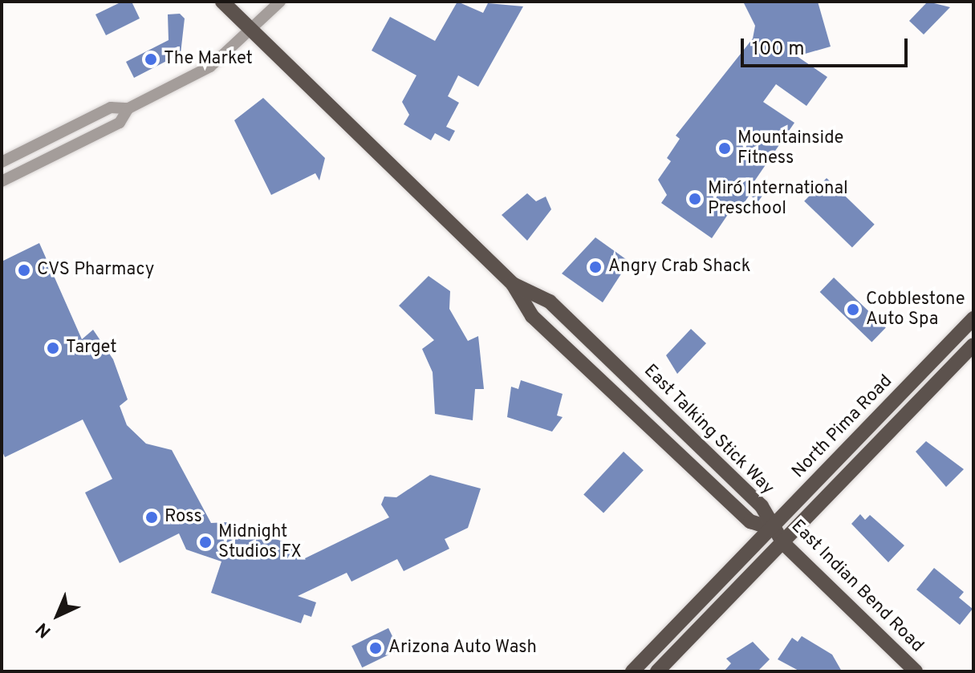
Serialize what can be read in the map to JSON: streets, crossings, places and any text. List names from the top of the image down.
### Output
{
  "streets": {
    "main road": ["North Pima Road", "East Talking Stick Way", "East Indian Bend Road"]
  },
  "crossings": [
    ["North Pima Road", "East Talking Stick Way"],
    ["North Pima Road", "East Indian Bend Road"],
    ["East Talking Stick Way", "East Indian Bend Road"]
  ],
  "places": [
    "The Market",
    "Mountainside Fitness",
    "Miró International Preschool",
    "Angry Crab Shack",
    "CVS Pharmacy",
    "Cobblestone Auto Spa",
    "Target",
    "Ross",
    "Midnight Studios FX",
    "Arizona Auto Wash"
  ],
  "scale_bar": "100 m",
  "north": "bottom left"
}
